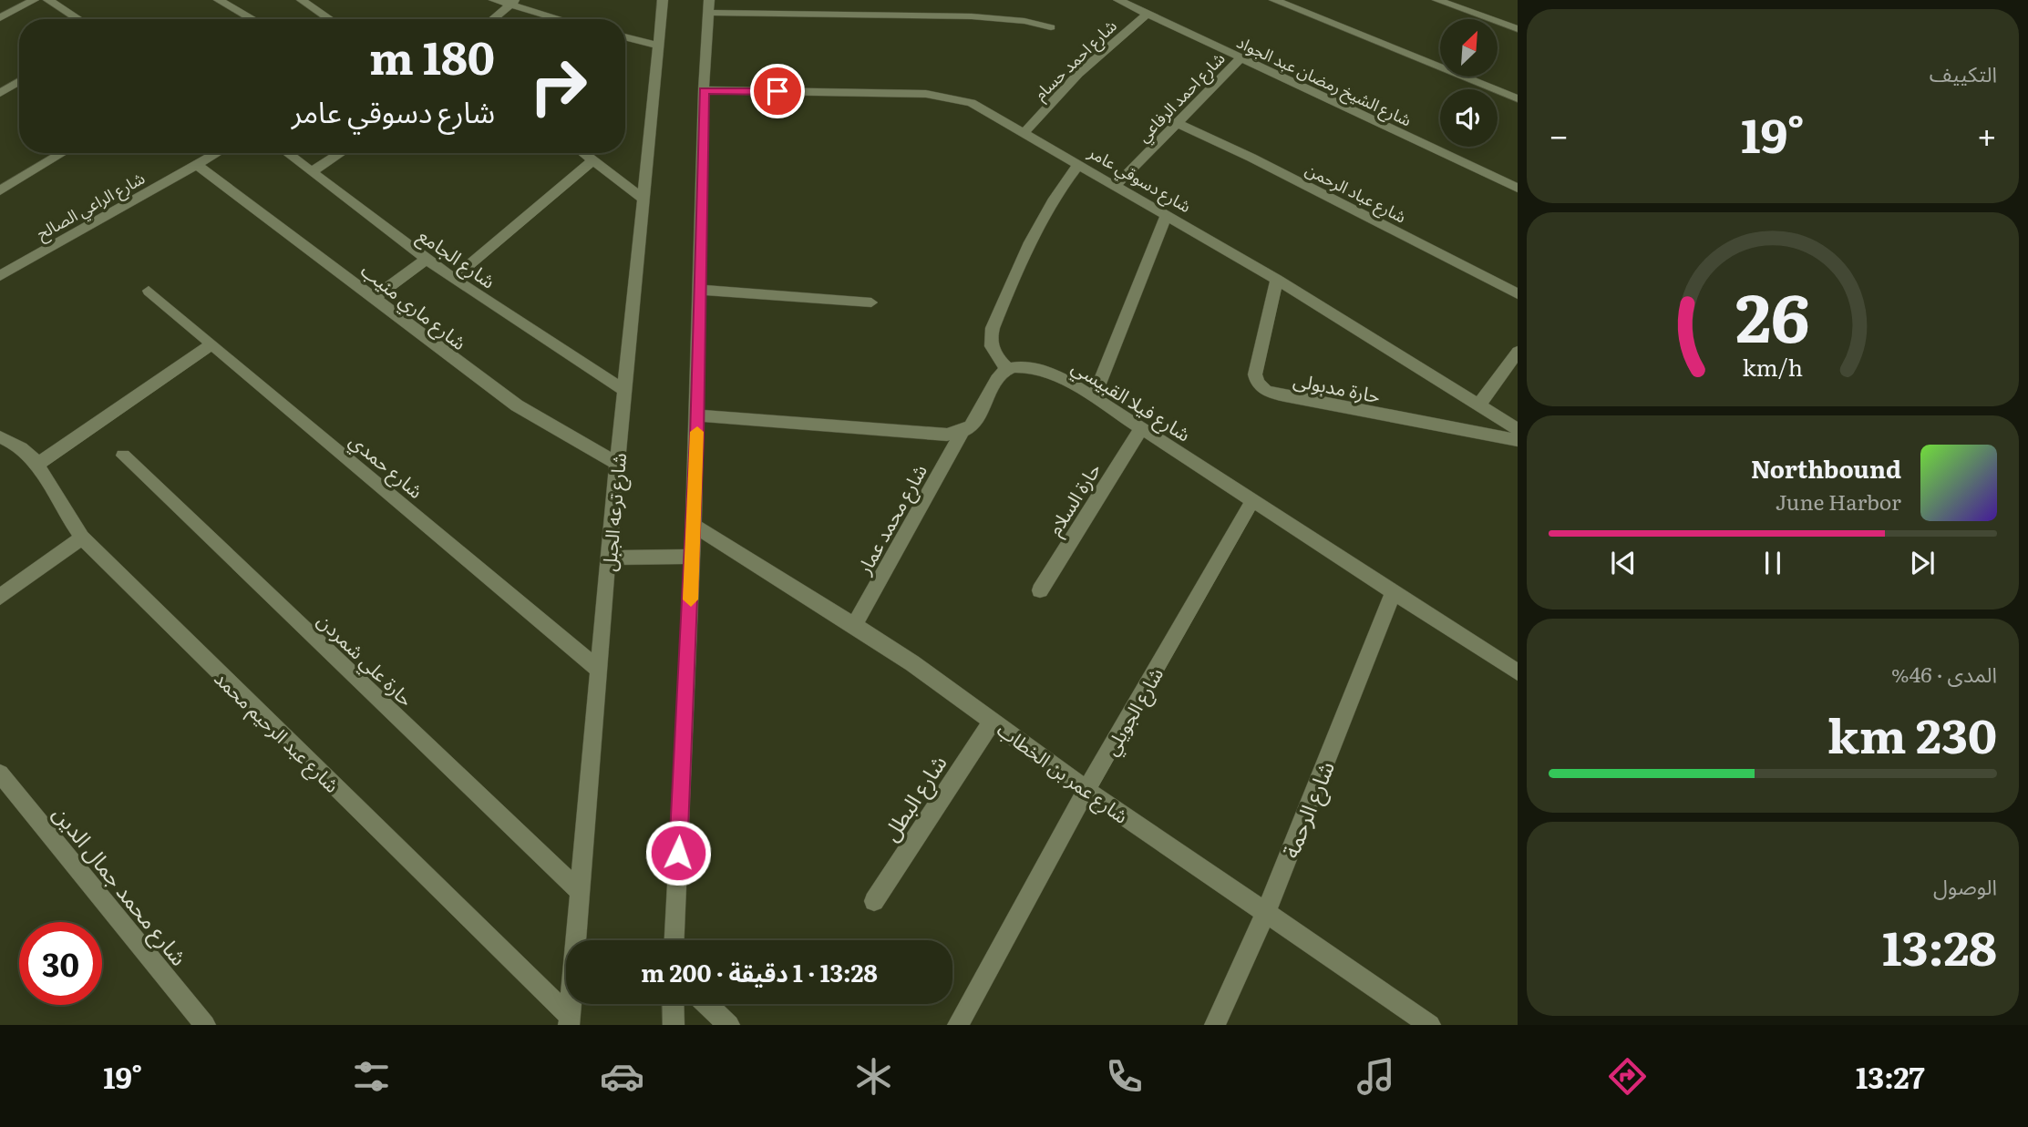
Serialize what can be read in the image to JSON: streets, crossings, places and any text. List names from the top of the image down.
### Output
{
  "streets": {
    "street": [
      "شارع احمد حسام",
      "شارع الشيخ رمضان عبد الجواد",
      "شارع احمد الرفاعي",
      "شارع دسوقي عامر",
      "شارع عباد الرحمن",
      "شارع الراعي الصالح",
      "شارع الجامع",
      "شارع ماري منيب",
      "حارة مدبولى",
      "شارع فيلا القبيسي",
      "شارع حمدي",
      "حارة السلام",
      "شارع ترعه الجبل",
      "شارع محمد عمار",
      "حارة علي شمردن",
      "شارع الجويلي",
      "شارع عبد الرحيم محمد",
      "شارع عمر بن الخطاب",
      "شارع البطل",
      "شارع الرحمة",
      "شارع محمد جمال الدين"
    ]
  },
  "crossings": [
    ["شارع احمد حسام", "شارع الشيخ رمضان عبد الجواد"],
    ["شارع احمد حسام", "شارع دسوقي عامر"],
    ["شارع الشيخ رمضان عبد الجواد", "شارع احمد الرفاعي"],
    ["شارع احمد الرفاعي", "شارع دسوقي عامر"],
    ["شارع احمد الرفاعي", "شارع عباد الرحمن"],
    ["شارع دسوقي عامر", "حارة مدبولى"],
    ["شارع الراعي الصالح", "شارع ماري منيب"],
    ["شارع الجامع", "شارع ترعه الجبل"],
    ["شارع ماري منيب", "شارع ترعه الجبل"],
    ["شارع فيلا القبيسي", "حارة السلام"],
    ["شارع فيلا القبيسي", "شارع الجويلي"],
    ["شارع فيلا القبيسي", "شارع الرحمة"],
    ["شارع حمدي", "شارع ترعه الجبل"],
    ["شارع ترعه الجبل", "حارة علي شمردن"],
    ["شارع ترعه الجبل", "شارع عبد الرحيم محمد"],
    ["شارع محمد عمار", "شارع عمر بن الخطاب"],
    ["شارع الجويلي", "شارع عمر بن الخطاب"],
    ["شارع عمر بن الخطاب", "شارع البطل"],
    ["شارع عمر بن الخطاب", "شارع الرحمة"]
  ],
  "north": "top right",
  "page": {
    "tile": [
      "التكييف",
      ["المدى · 46%", "230 km"],
      ["الوصول", "13:28"]
    ],
    "turn": ["180 m", "شارع دسوقي عامر"],
    "heat": ["−", "19°", "+"],
    "song": ["Northbound", "June Harbor"],
    "limit": "30",
    "trip": "13:28 · 1 دقيقة · 200 m",
    "tabs": ["13:27", "19°"],
    "gauge": ["26", "km/h"]
  }
}
